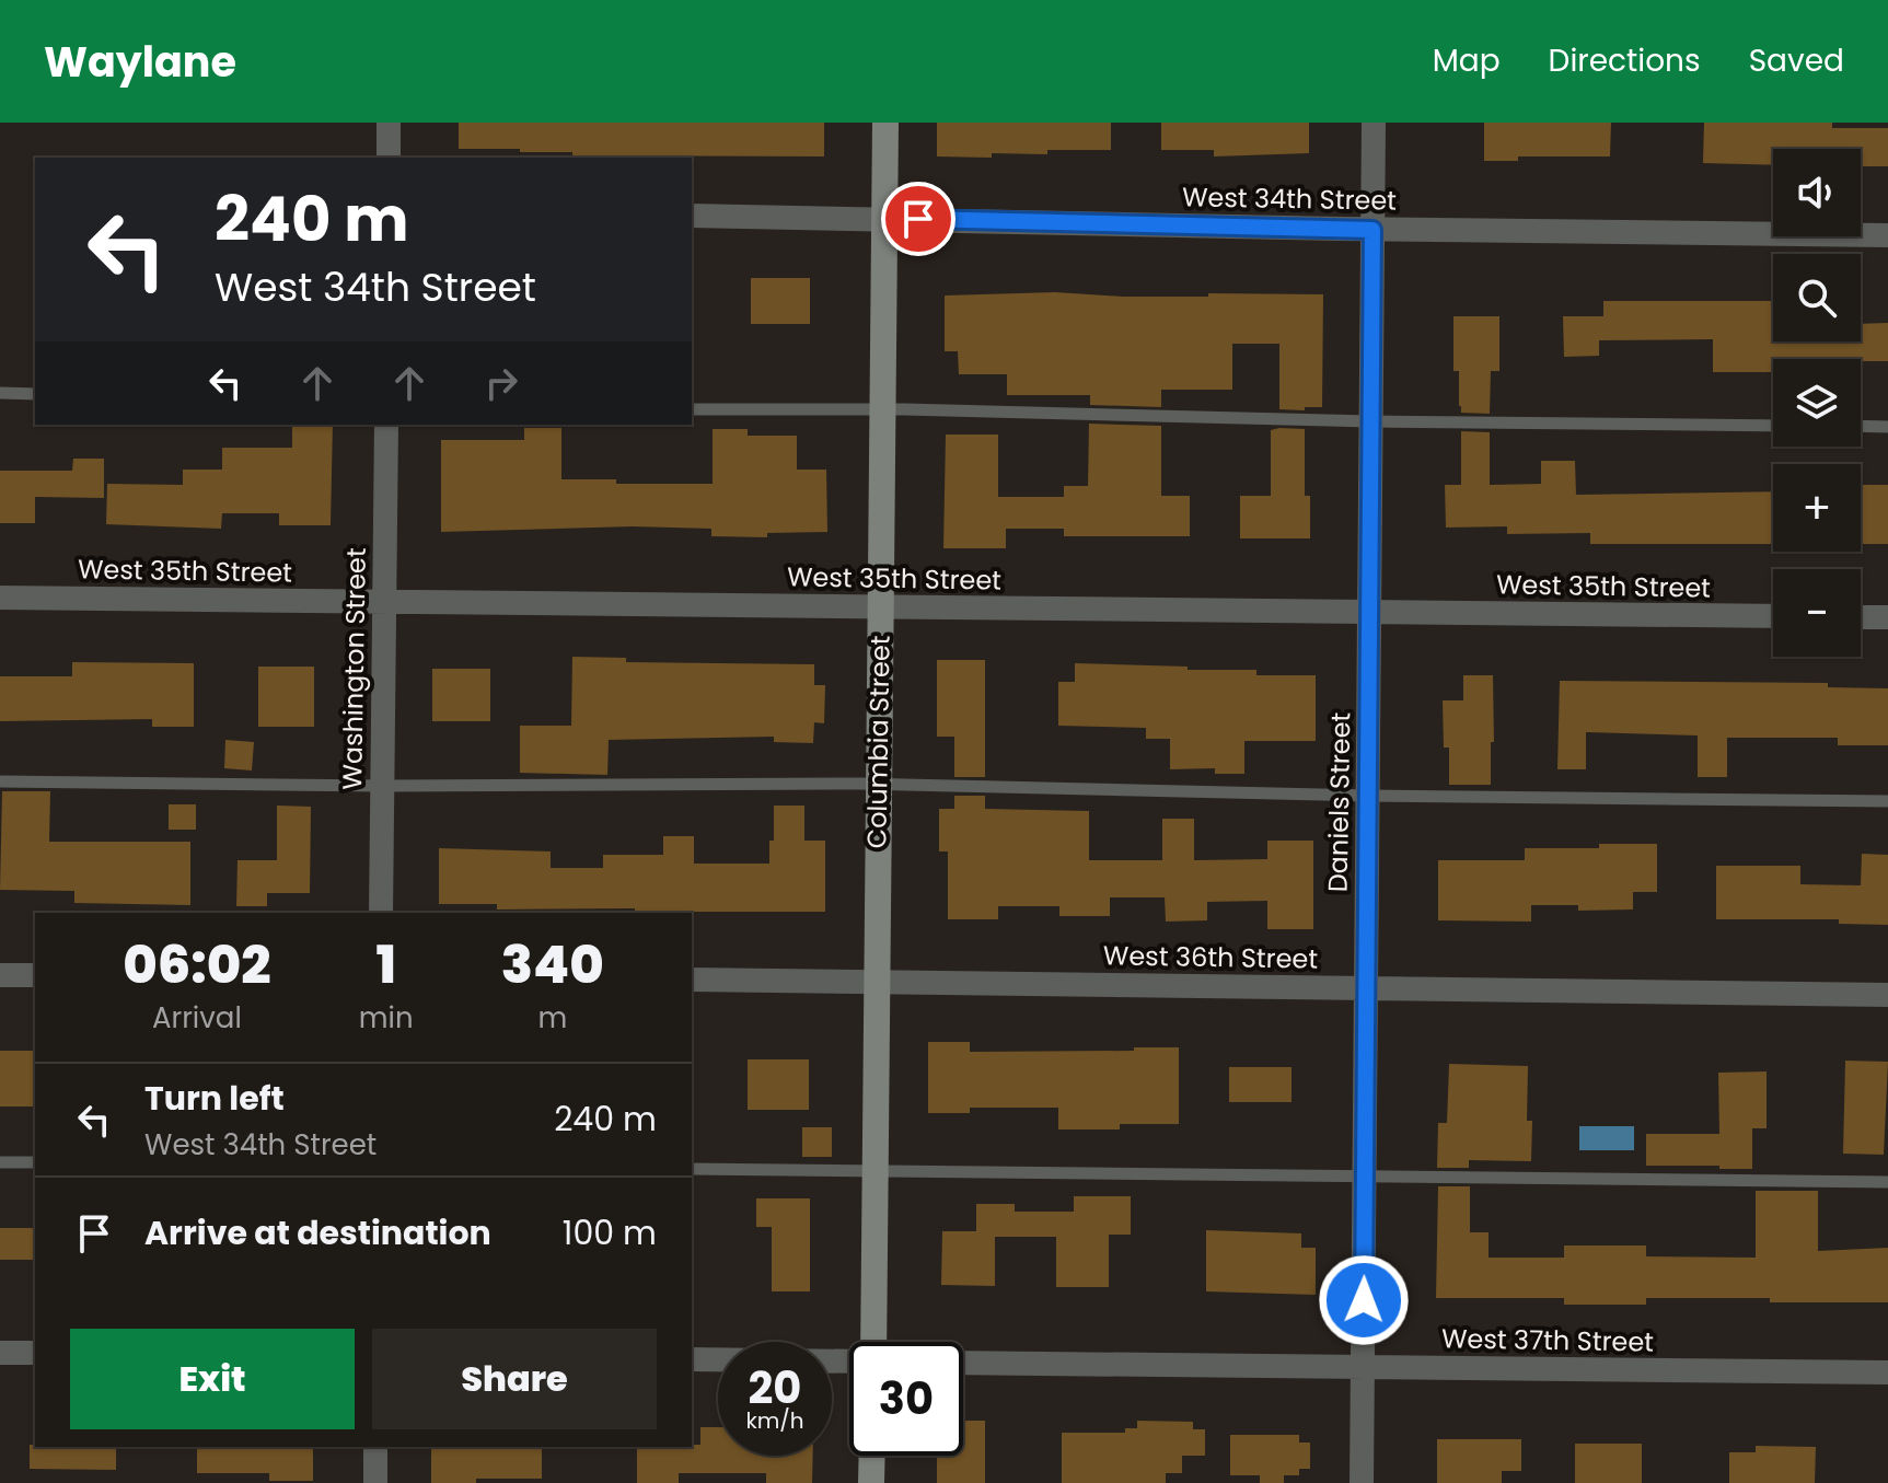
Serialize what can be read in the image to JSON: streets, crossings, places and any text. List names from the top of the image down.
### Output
{
  "streets": {
    "street": [
      "West 34th Street",
      "West 35th Street",
      "Washington Street",
      "Columbia Street",
      "Daniels Street",
      "West 36th Street",
      "West 37th Street"
    ]
  },
  "crossings": [
    ["West 34th Street", "Columbia Street"],
    ["West 34th Street", "Daniels Street"],
    ["West 35th Street", "Washington Street"],
    ["West 35th Street", "Columbia Street"],
    ["West 35th Street", "Daniels Street"],
    ["Columbia Street", "West 36th Street"],
    ["Daniels Street", "West 36th Street"],
    ["Daniels Street", "West 37th Street"]
  ],
  "page": {
    "header": "Waylane",
    "nav": ["Map", "Directions", "Saved"],
    "map_buttons": ["+", "−"],
    "turn": ["240 m", "West 34th Street"],
    "eta": [
      "06:02",
      "Arrival",
      "1",
      "min",
      "340",
      "m"
    ],
    "list": [
      {
        "name": "Turn left",
        "note": "West 34th Street",
        "value": "240 m"
      },
      {
        "name": "Arrive at destination",
        "value": "100 m"
      }
    ],
    "buttons": ["Exit", "Share"],
    "speed": "20 km/h",
    "limit": "30"
  }
}
